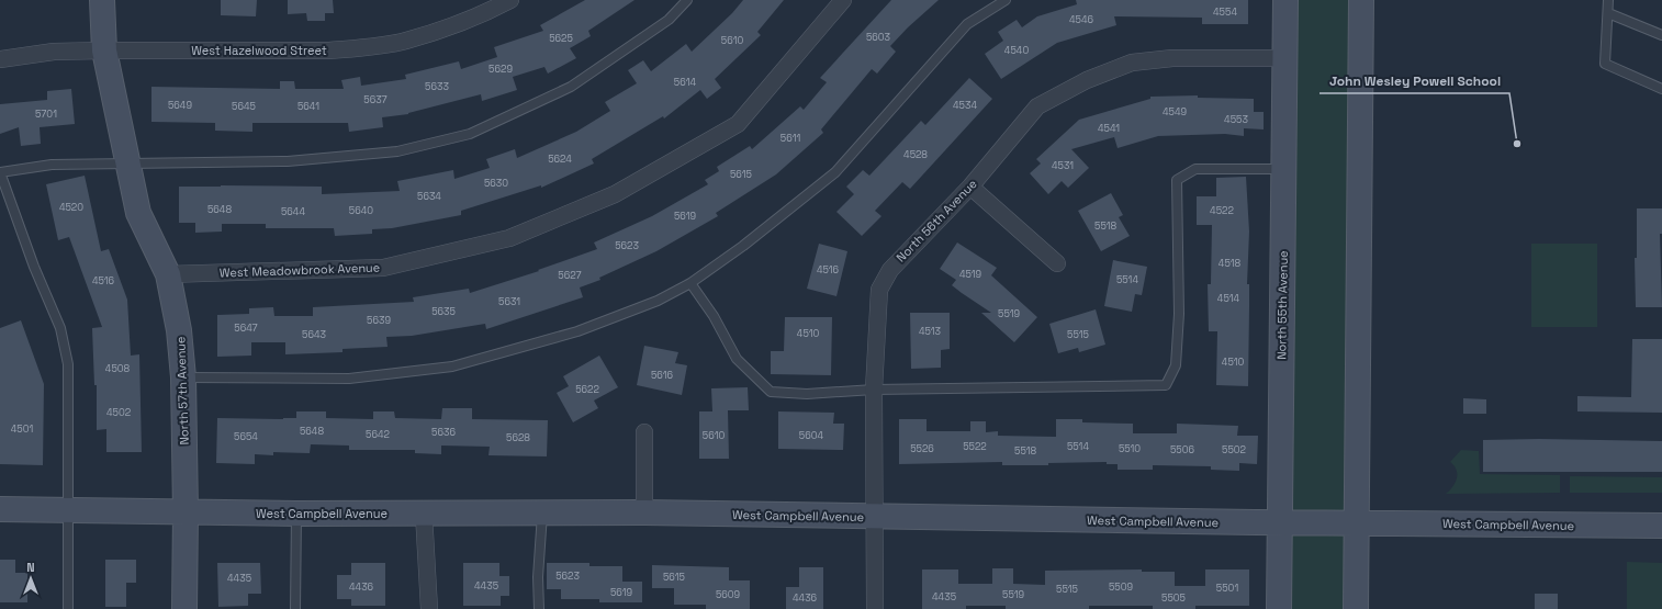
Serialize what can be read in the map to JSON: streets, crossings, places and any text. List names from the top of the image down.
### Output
{
  "streets": {
    "street": [
      "West Hazelwood Street",
      "North 56th Avenue",
      "West Meadowbrook Avenue",
      "North 55th Avenue",
      "North 57th Avenue",
      "West Campbell Avenue"
    ]
  },
  "crossings": [
    ["West Hazelwood Street", "North 57th Avenue"],
    ["North 56th Avenue", "North 55th Avenue"],
    ["North 56th Avenue", "West Campbell Avenue"],
    ["West Meadowbrook Avenue", "North 57th Avenue"],
    ["North 55th Avenue", "West Campbell Avenue"],
    ["North 57th Avenue", "West Campbell Avenue"]
  ],
  "places": ["John Wesley Powell School"],
  "house_numbers": [
    "4554",
    "4546",
    "5603",
    "5625",
    "5610",
    "4540",
    "5629",
    "5614",
    "5633",
    "5637",
    "5649",
    "4534",
    "5645",
    "5641",
    "4549",
    "5701",
    "4553",
    "4541",
    "5611",
    "4528",
    "5624",
    "4531",
    "5615",
    "5630",
    "5634",
    "4520",
    "5648",
    "5640",
    "4522",
    "5644",
    "5619",
    "5518",
    "5623",
    "4518",
    "4516",
    "4519",
    "5627",
    "5514",
    "4516",
    "4514",
    "5631",
    "5635",
    "5519",
    "5639",
    "5647",
    "4513",
    "4510",
    "5643",
    "5515",
    "4510",
    "4508",
    "5616",
    "5622",
    "4502",
    "4501",
    "5648",
    "5636",
    "5642",
    "5610",
    "5604",
    "5654",
    "5628",
    "5522",
    "5514",
    "5526",
    "5510",
    "5506",
    "5502",
    "5518",
    "5623",
    "5615",
    "4435",
    "4435",
    "4436",
    "5509",
    "5501",
    "5515",
    "5619",
    "5609",
    "5519",
    "4435",
    "4436",
    "5505"
  ],
  "north": "top"
}
